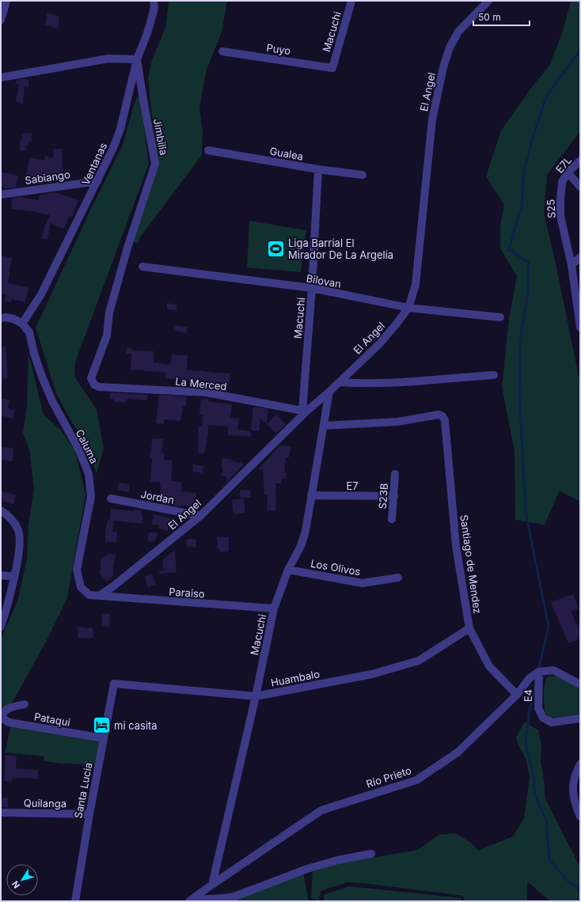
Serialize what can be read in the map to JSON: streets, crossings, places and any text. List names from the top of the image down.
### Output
{
  "streets": {
    "street": [
      "Macuchi",
      "Puyo",
      "El Angel",
      "Jimbilla",
      "Gualea",
      "Ventanas",
      "E7L",
      "Sabiango",
      "S25",
      "Bilovan",
      "La Merced",
      "Caluma",
      "E7",
      "S23B",
      "Jordan",
      "Santiago de Mendez",
      "Los Olivos",
      "Paraiso",
      "Huambalo",
      "E4",
      "Pataqui",
      "Río Prieto",
      "Santa Lucia",
      "Quilanga"
    ]
  },
  "crossings": [
    ["Macuchi", "Puyo"],
    ["Macuchi", "El Angel"],
    ["Macuchi", "Gualea"],
    ["Macuchi", "Bilovan"],
    ["Macuchi", "La Merced"],
    ["Macuchi", "E7"],
    ["Macuchi", "Santiago de Mendez"],
    ["Macuchi", "Los Olivos"],
    ["Macuchi", "Paraiso"],
    ["Macuchi", "Huambalo"],
    ["Macuchi", "Río Prieto"],
    ["El Angel", "Bilovan"],
    ["El Angel", "La Merced"],
    ["El Angel", "Caluma"],
    ["El Angel", "Jordan"],
    ["El Angel", "Paraiso"],
    ["Jimbilla", "Ventanas"],
    ["Jimbilla", "La Merced"],
    ["Ventanas", "Sabiango"],
    ["Ventanas", "Caluma"],
    ["E7L", "S25"],
    ["Caluma", "Paraiso"],
    ["E7", "S23B"],
    ["Santiago de Mendez", "Huambalo"],
    ["Santiago de Mendez", "Río Prieto"],
    ["Huambalo", "Santa Lucia"],
    ["E4", "Río Prieto"],
    ["Pataqui", "Santa Lucia"],
    ["Santa Lucia", "Quilanga"]
  ],
  "places": {
    "sports": ["Liga Barrial El Mirador De La Argelia"],
    "hotel": ["mi casita"]
  },
  "scale_bar": "50 m",
  "north": "bottom left"
}
